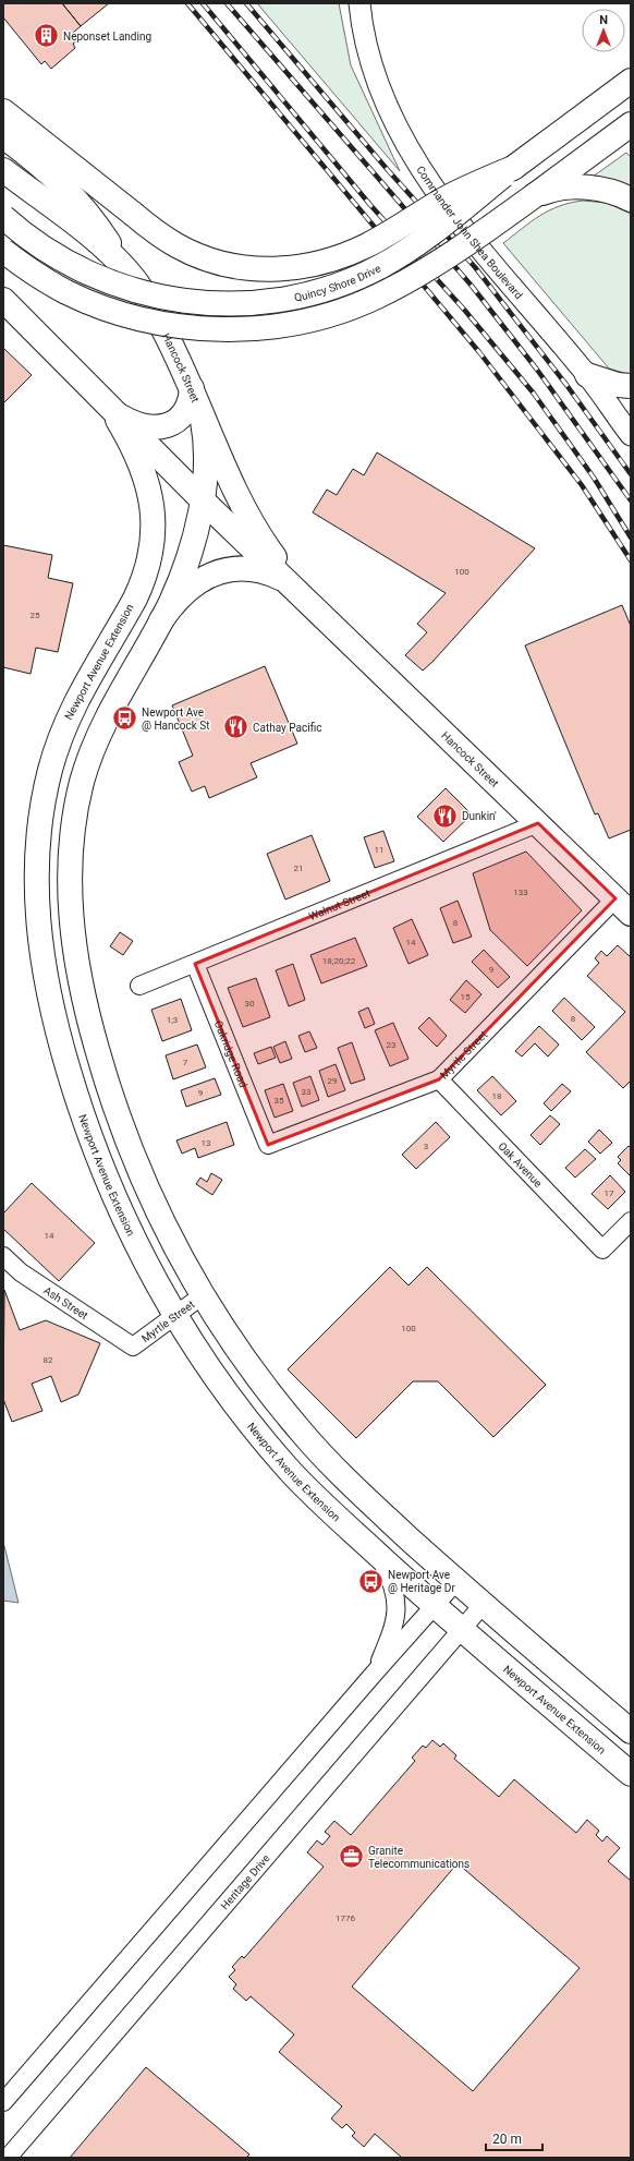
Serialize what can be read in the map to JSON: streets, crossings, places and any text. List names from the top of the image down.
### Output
{
  "streets": {
    "main road": ["Quincy Shore Drive", "Hancock Street", "Newport Avenue Extension"],
    "street": [
      "Commander John Shea Boulevard",
      "Walnut Street",
      "Oakridge Road",
      "Myrtle Street",
      "Oak Avenue",
      "Ash Street",
      "Heritage Drive"
    ]
  },
  "crossings": [
    ["Hancock Street", "Newport Avenue Extension"],
    ["Hancock Street", "Walnut Street"],
    ["Hancock Street", "Myrtle Street"],
    ["Newport Avenue Extension", "Myrtle Street"],
    ["Newport Avenue Extension", "Heritage Drive"],
    ["Walnut Street", "Oakridge Road"],
    ["Oakridge Road", "Myrtle Street"],
    ["Myrtle Street", "Oak Avenue"],
    ["Myrtle Street", "Ash Street"]
  ],
  "places": {
    "building": ["Neponset Landing"],
    "bus stop": ["Newport Ave @ Hancock St", "Newport Ave @ Heritage Dr"],
    "restaurant": ["Cathay Pacific", "Dunkin'"],
    "office": ["Granite Telecommunications"]
  },
  "house_numbers": [
    "100",
    "25",
    "11",
    "21",
    "133",
    "8",
    "14",
    "18;20;22",
    "9",
    "15",
    "30",
    "8",
    "1;3",
    "23",
    "7",
    "29",
    "33",
    "9",
    "18",
    "35",
    "13",
    "3",
    "17",
    "14",
    "100",
    "82",
    "1776"
  ],
  "scale_bar": "20 m",
  "north": "top"
}
